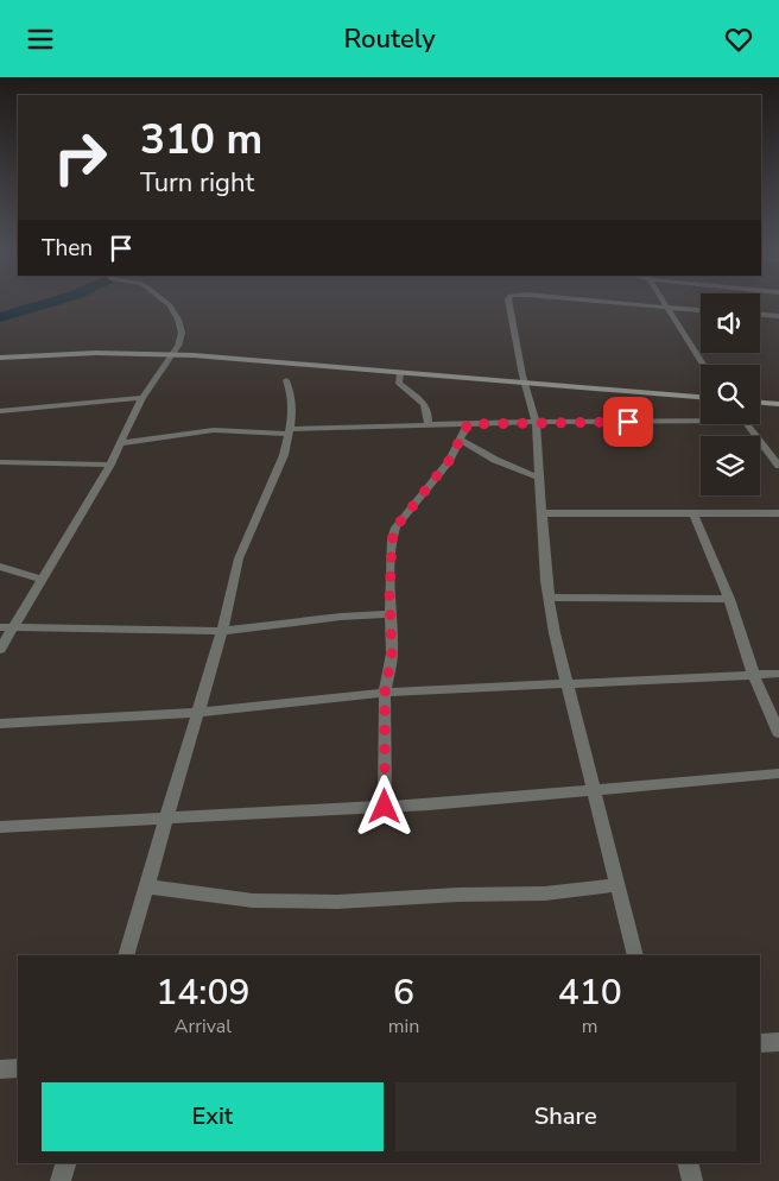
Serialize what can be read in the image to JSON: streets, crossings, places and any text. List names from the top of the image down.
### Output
{
  "page": {
    "header": "Routely",
    "turn": ["310 m", "Turn right"],
    "then": "Then",
    "eta": [
      "14:09",
      "Arrival",
      "6",
      "min",
      "410",
      "m"
    ],
    "buttons": ["Exit", "Share"]
  }
}
